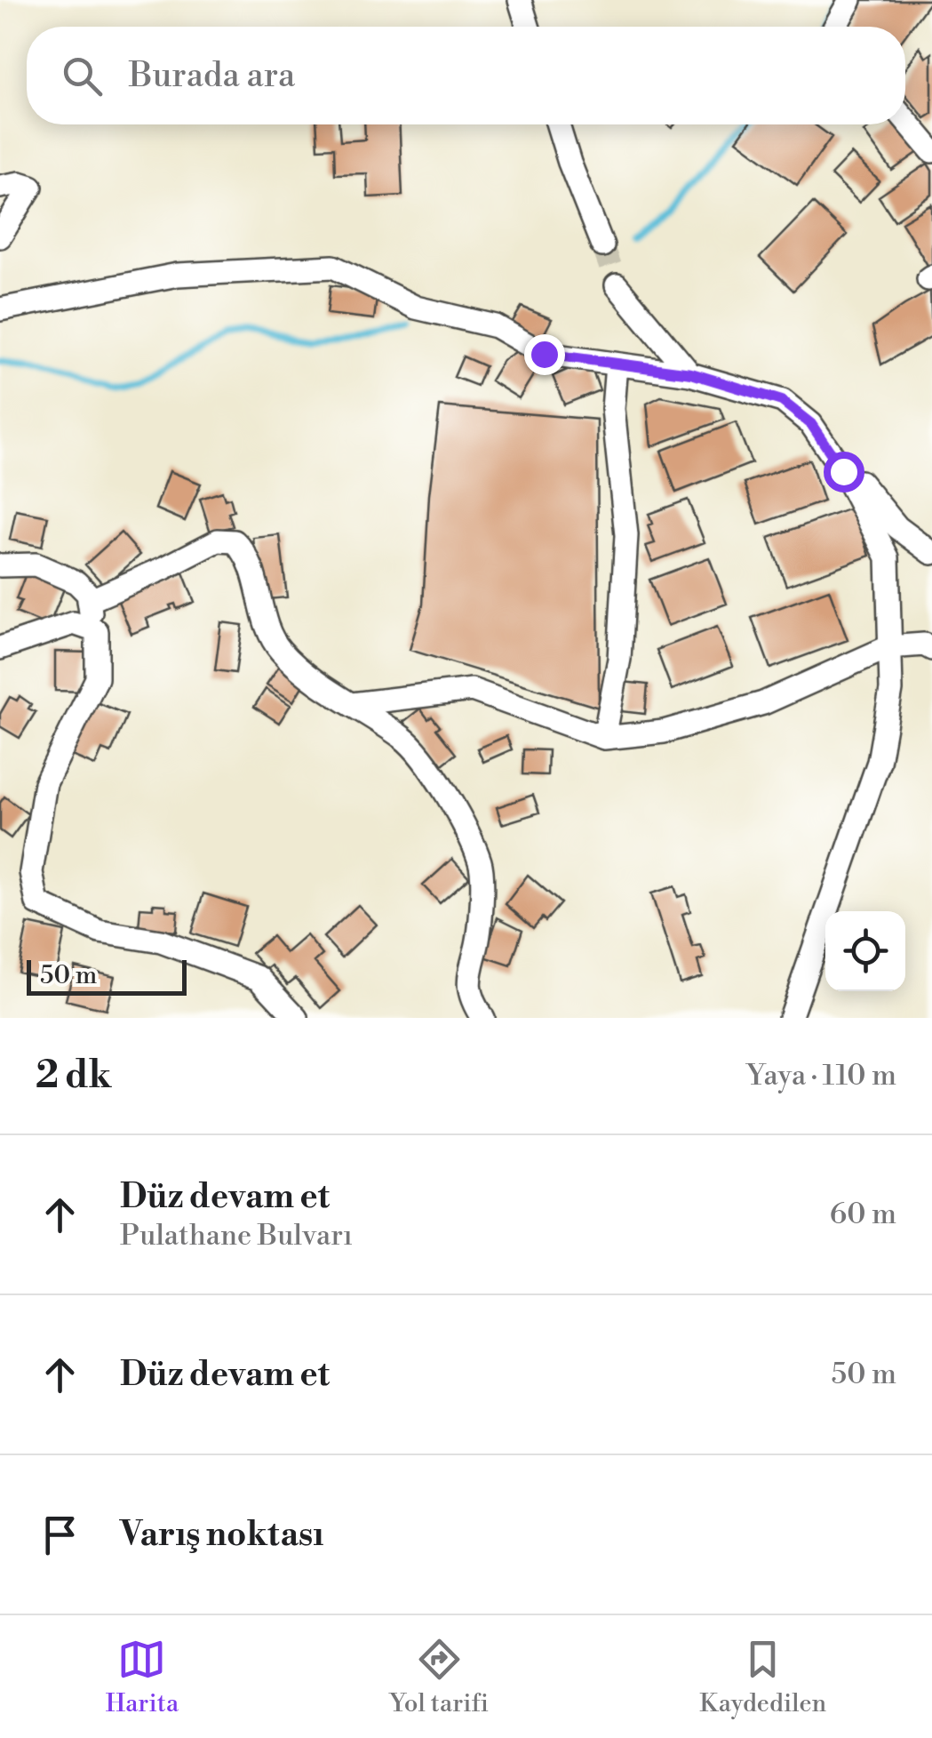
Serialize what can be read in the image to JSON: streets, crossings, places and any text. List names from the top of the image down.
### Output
{
  "scale_bar": "50 m",
  "page": {
    "search": "Burada ara",
    "scale": "50 m",
    "heading": ["2 dk", "Yaya · 110 m"],
    "list": [
      ["Düz devam et", "Pulathane Bulvarı", "60 m"],
      ["Düz devam et", "50 m"],
      "Varış noktası"
    ],
    "nav": ["Harita", "Yol tarifi", "Kaydedilen"]
  }
}
